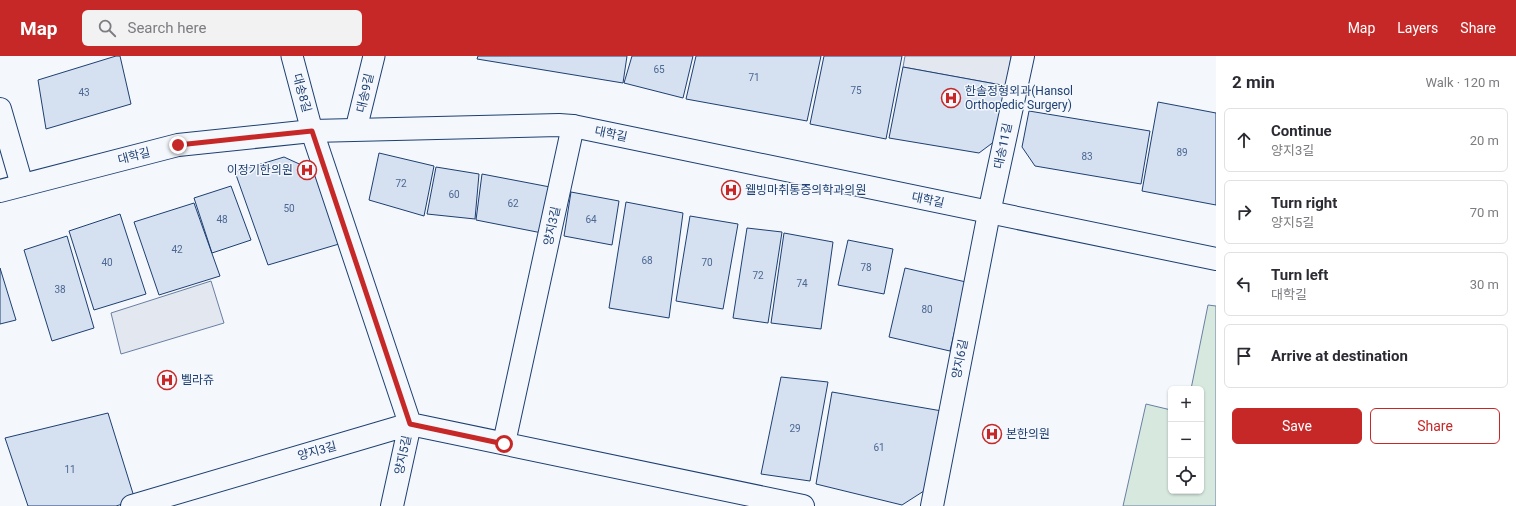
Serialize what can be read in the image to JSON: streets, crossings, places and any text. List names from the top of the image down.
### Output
{
  "streets": {
    "street": [
      "대송8길",
      "대송9길",
      "대학길",
      "대송11길",
      "양지3길",
      "양지6길",
      "양지5길"
    ]
  },
  "crossings": [
    ["대송8길", "대학길"],
    ["대송8길", "양지5길"],
    ["대송9길", "대학길"],
    ["대학길", "대송11길"],
    ["대학길", "양지3길"],
    ["대학길", "양지6길"],
    ["대학길", "양지5길"],
    ["대송11길", "양지6길"],
    ["양지3길", "양지5길"]
  ],
  "places": {
    "hospital": [
      "한솔정형외과(Hansol Orthopedic Surgery)",
      "이정기한의원",
      "웰빙마취통증의학과의원",
      "벨라쥬",
      "본한의원"
    ]
  },
  "house_numbers": [
    "65",
    "71",
    "75",
    "43",
    "89",
    "83",
    "72",
    "60",
    "62",
    "50",
    "48",
    "64",
    "42",
    "68",
    "40",
    "70",
    "78",
    "72",
    "74",
    "38",
    "80",
    "29",
    "61",
    "11"
  ],
  "page": {
    "header": "Map",
    "search": "Search here",
    "nav": ["Map", "Layers", "Share"],
    "heading": ["2 min", "Walk · 120 m"],
    "list": [
      ["Continue", "양지3길", "20 m"],
      ["Turn right", "양지5길", "70 m"],
      ["Turn left", "대학길", "30 m"],
      "Arrive at destination"
    ],
    "map_buttons": ["+", "−"],
    "buttons": ["Save", "Share"]
  }
}
